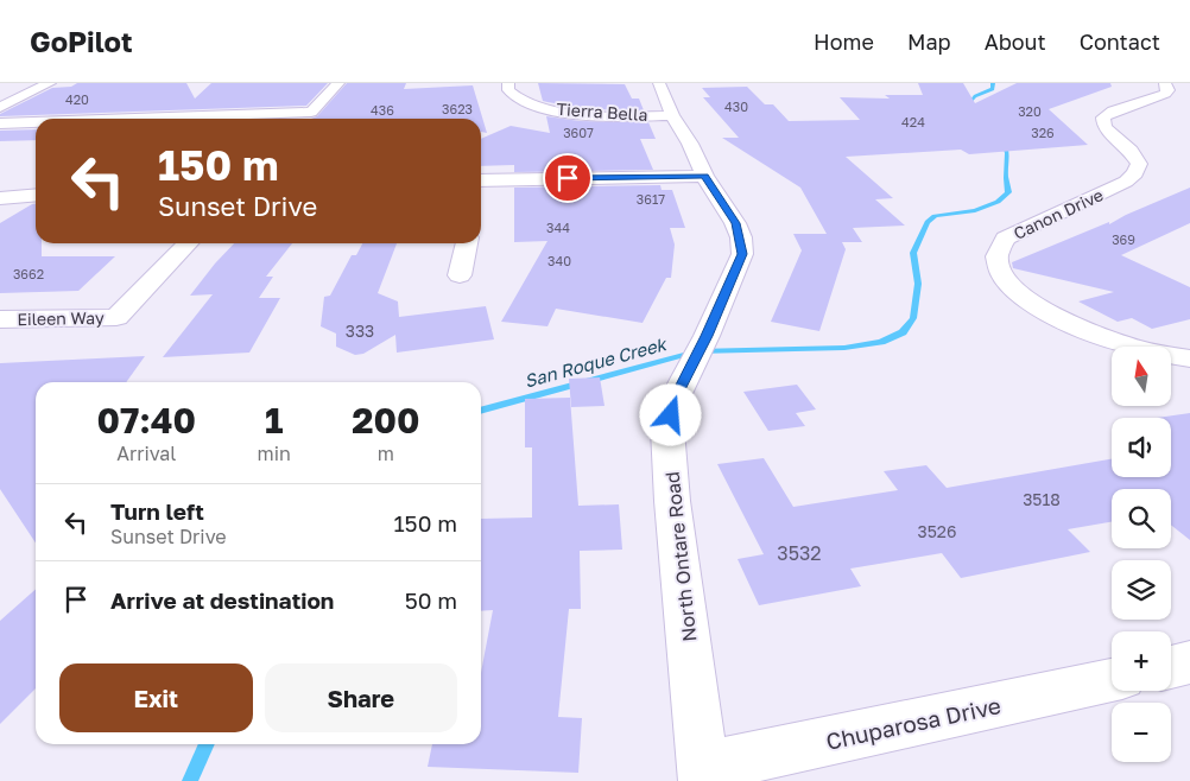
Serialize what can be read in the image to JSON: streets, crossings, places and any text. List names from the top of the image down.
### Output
{
  "streets": {
    "street": [
      "Tierra Bella",
      "Canon Drive",
      "Eileen Way",
      "North Ontare Road",
      "Chuparosa Drive"
    ]
  },
  "crossings": [
    ["Tierra Bella", "North Ontare Road"],
    ["North Ontare Road", "Chuparosa Drive"]
  ],
  "water": ["San Roque Creek"],
  "house_numbers": [
    "420",
    "430",
    "3623",
    "436",
    "320",
    "424",
    "3607",
    "326",
    "3617",
    "344",
    "369",
    "340",
    "3662",
    "333",
    "3518",
    "3526",
    "3532"
  ],
  "north": "top",
  "page": {
    "header": "GoPilot",
    "nav": [
      "Home",
      "Map",
      "About",
      "Contact"
    ],
    "turn": ["150 m", "Sunset Drive"],
    "map_buttons": ["+", "−"],
    "eta": [
      "07:40",
      "Arrival",
      "1",
      "min",
      "200",
      "m"
    ],
    "list": [
      {
        "name": "Turn left",
        "note": "Sunset Drive",
        "value": "150 m"
      },
      {
        "name": "Arrive at destination",
        "value": "50 m"
      }
    ],
    "buttons": ["Exit", "Share"]
  }
}
